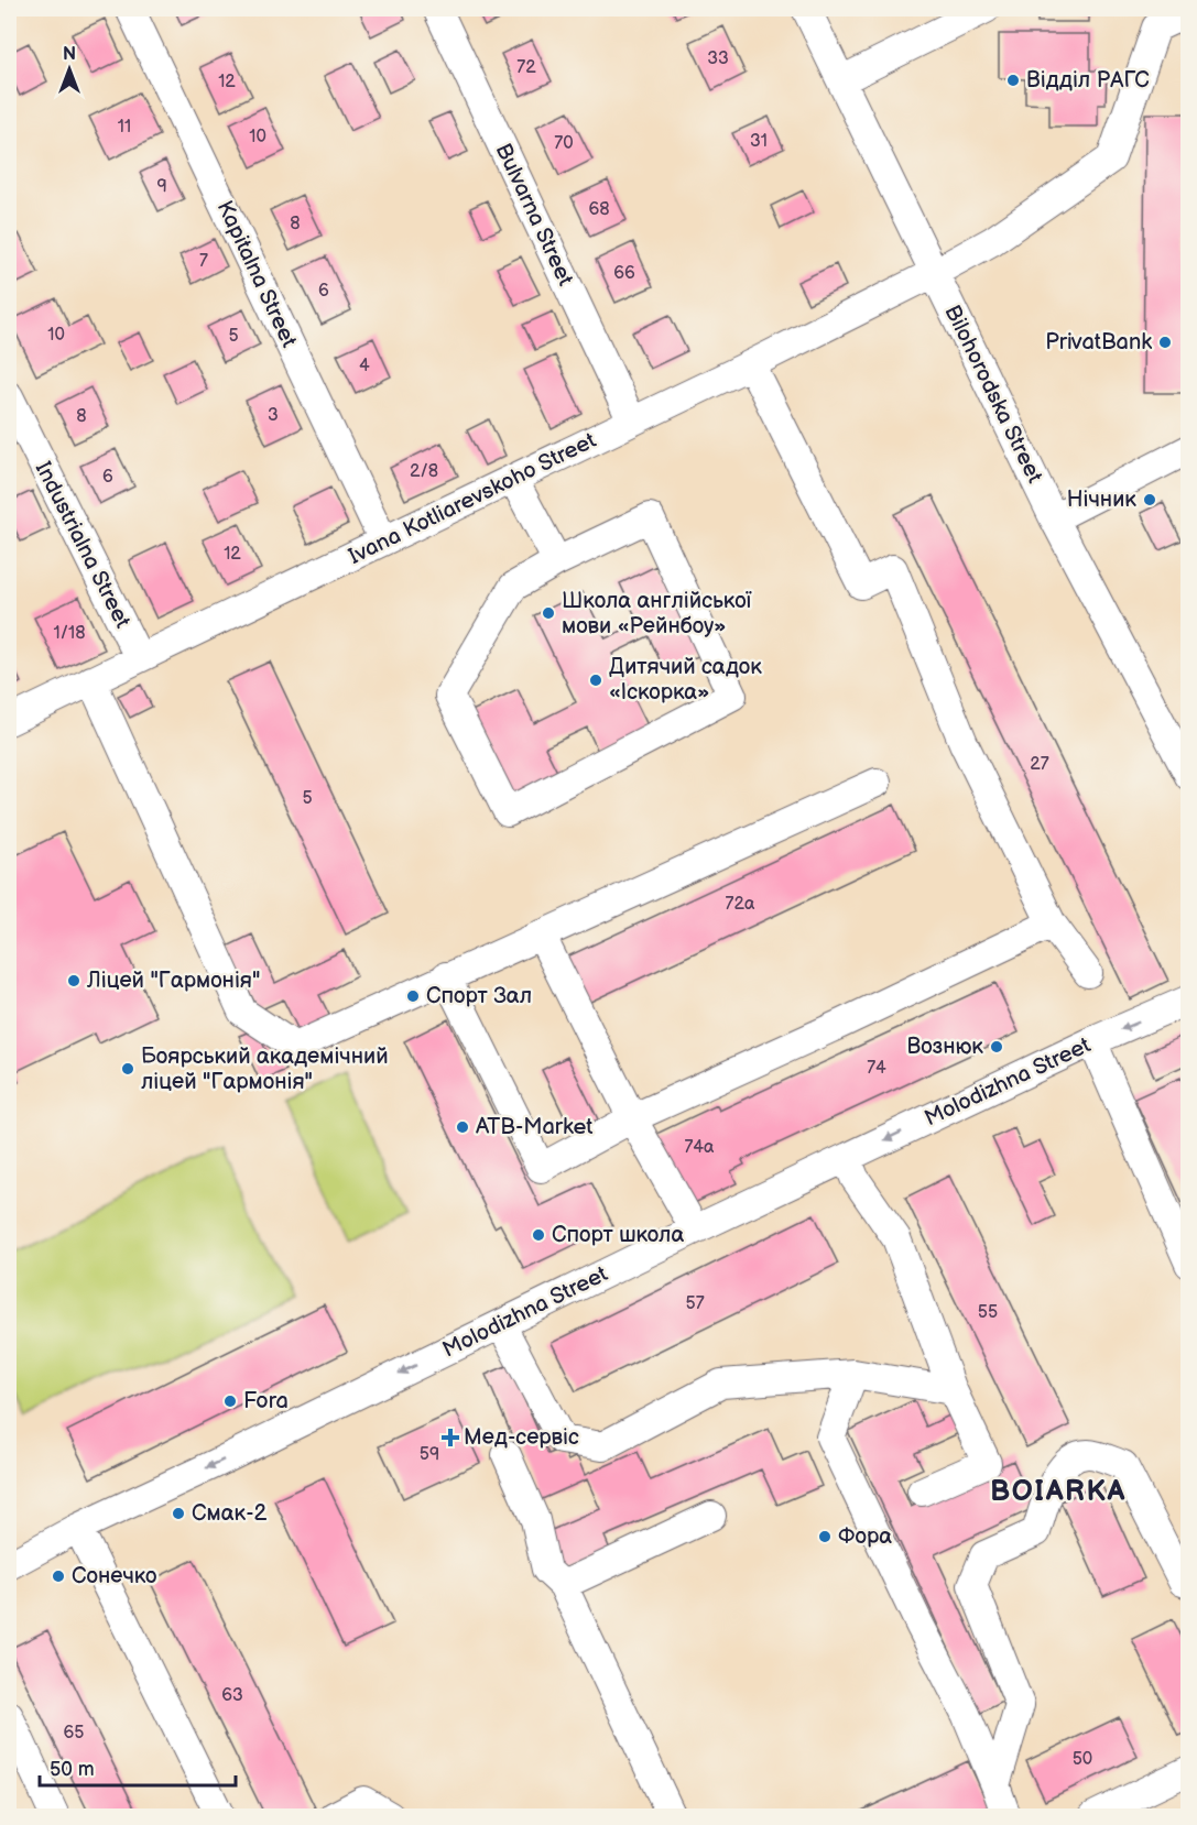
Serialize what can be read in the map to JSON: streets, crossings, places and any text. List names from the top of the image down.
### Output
{
  "streets": {
    "street": [
      "Bulvarna Street",
      "Kapitalna Street",
      "Bilohorodska Street",
      "Ivana Kotliarevskoho Street",
      "Industrialna Street",
      "Molodizhna Street"
    ]
  },
  "crossings": [
    ["Bulvarna Street", "Ivana Kotliarevskoho Street"],
    ["Kapitalna Street", "Ivana Kotliarevskoho Street"],
    ["Bilohorodska Street", "Ivana Kotliarevskoho Street"],
    ["Ivana Kotliarevskoho Street", "Industrialna Street"]
  ],
  "districts": ["BOIARKA"],
  "places": {
    "other": [
      "Відділ РАГС",
      "PrivatBank",
      "Нічник",
      "Школа англійської мови «Рейнбоу»",
      "Дитячий садок «Іскорка»",
      "Ліцей \"Гармонія\"",
      "Спорт Зал",
      "Вознюк",
      "Боярський академічний ліцей \"Гармонія\"",
      "ATB-Market",
      "Спорт школа",
      "Fora",
      "Смак-2",
      "Фора",
      "Сонечко"
    ],
    "health": ["Мед-сервіс"]
  },
  "house_numbers": [
    "33",
    "72",
    "12",
    "11",
    "10",
    "31",
    "70",
    "9",
    "68",
    "8",
    "7",
    "66",
    "6",
    "10",
    "5",
    "4",
    "3",
    "8",
    "2/8",
    "6",
    "12",
    "1/18",
    "27",
    "5",
    "72а",
    "74",
    "74а",
    "57",
    "55",
    "59",
    "63",
    "65",
    "50"
  ],
  "scale_bar": "50 m",
  "north": "top"
}
